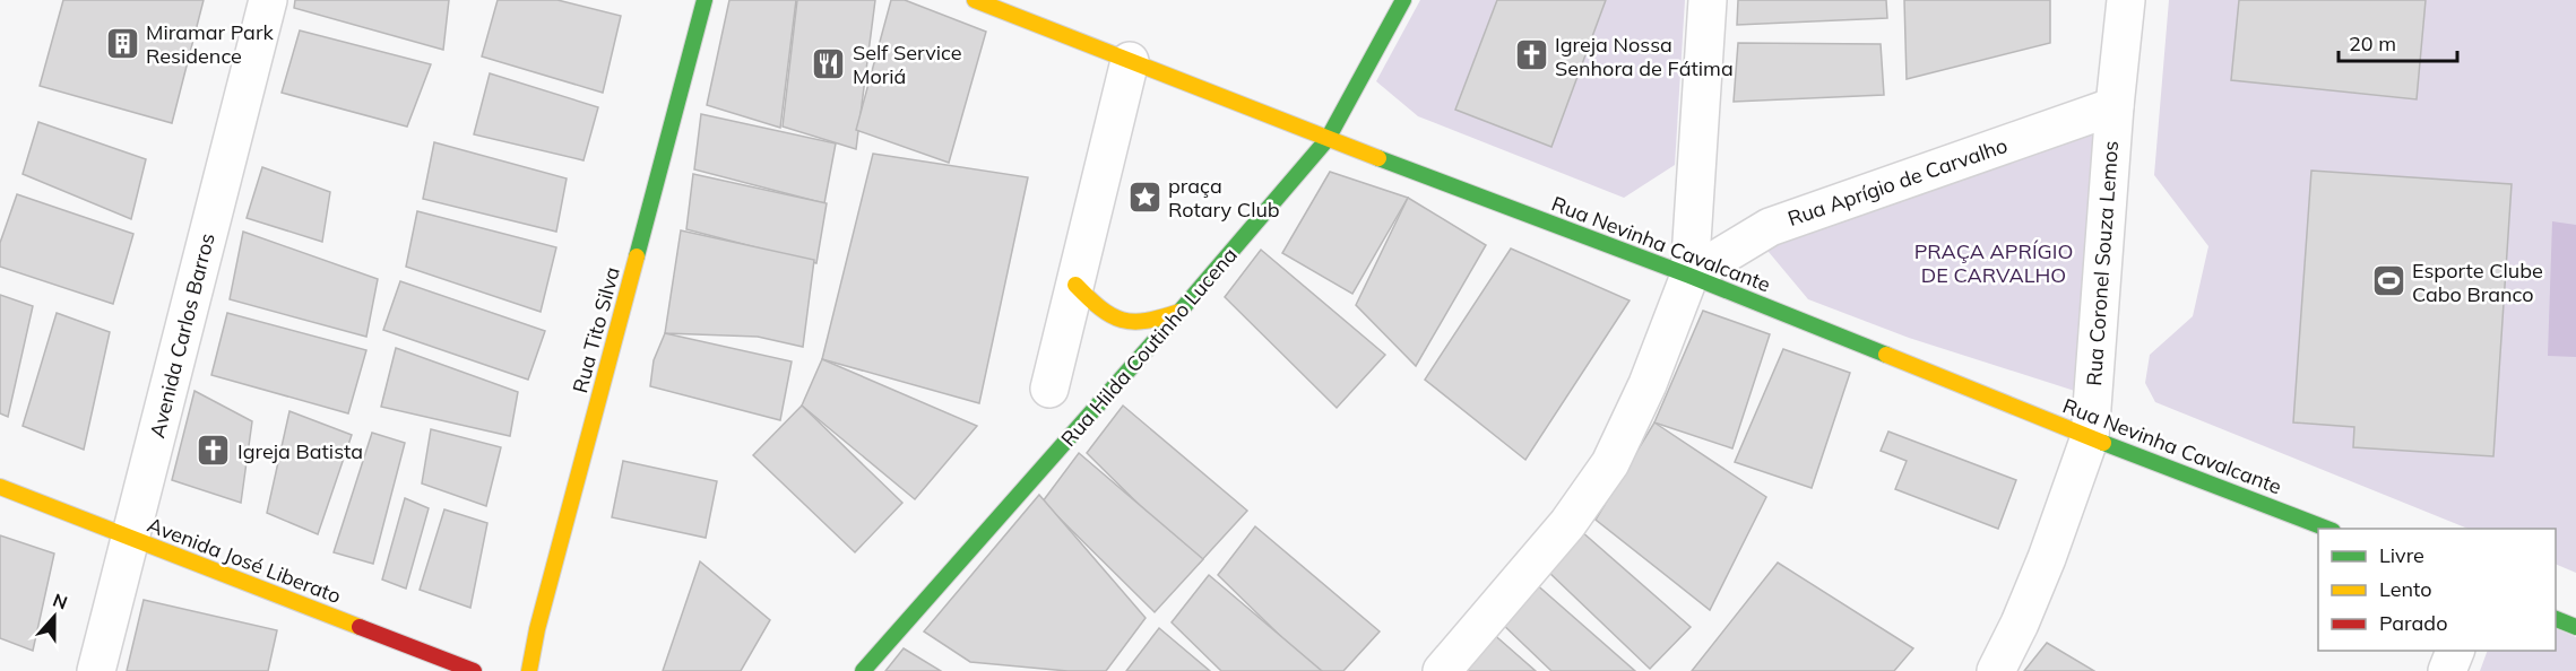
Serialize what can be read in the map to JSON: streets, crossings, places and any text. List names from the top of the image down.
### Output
{
  "streets": {
    "street": [
      "Rua Aprígio de Carvalho",
      "Rua Nevinha Cavalcante",
      "Rua Coronel Souza Lemos",
      "Rua Tito Silva",
      "Avenida Carlos Barros",
      "Rua Hilda Coutinho Lucena",
      "Avenida José Liberato"
    ]
  },
  "crossings": [
    ["Rua Aprígio de Carvalho", "Rua Nevinha Cavalcante"],
    ["Rua Aprígio de Carvalho", "Rua Coronel Souza Lemos"],
    ["Rua Nevinha Cavalcante", "Rua Coronel Souza Lemos"],
    ["Rua Nevinha Cavalcante", "Rua Hilda Coutinho Lucena"],
    ["Avenida Carlos Barros", "Avenida José Liberato"]
  ],
  "parks": ["PRAÇA APRÍGIO DE CARVALHO"],
  "places": {
    "building": ["Miramar Park Residence"],
    "church": ["Igreja Nossa Senhora de Fátima", "Igreja Batista"],
    "restaurant": ["Self Service Moriá"],
    "place": ["praça Rotary Club"],
    "sports": ["Esporte Clube Cabo Branco"]
  },
  "legend": ["Livre", "Lento", "Parado"],
  "scale_bar": "20 m",
  "north": "top"
}
